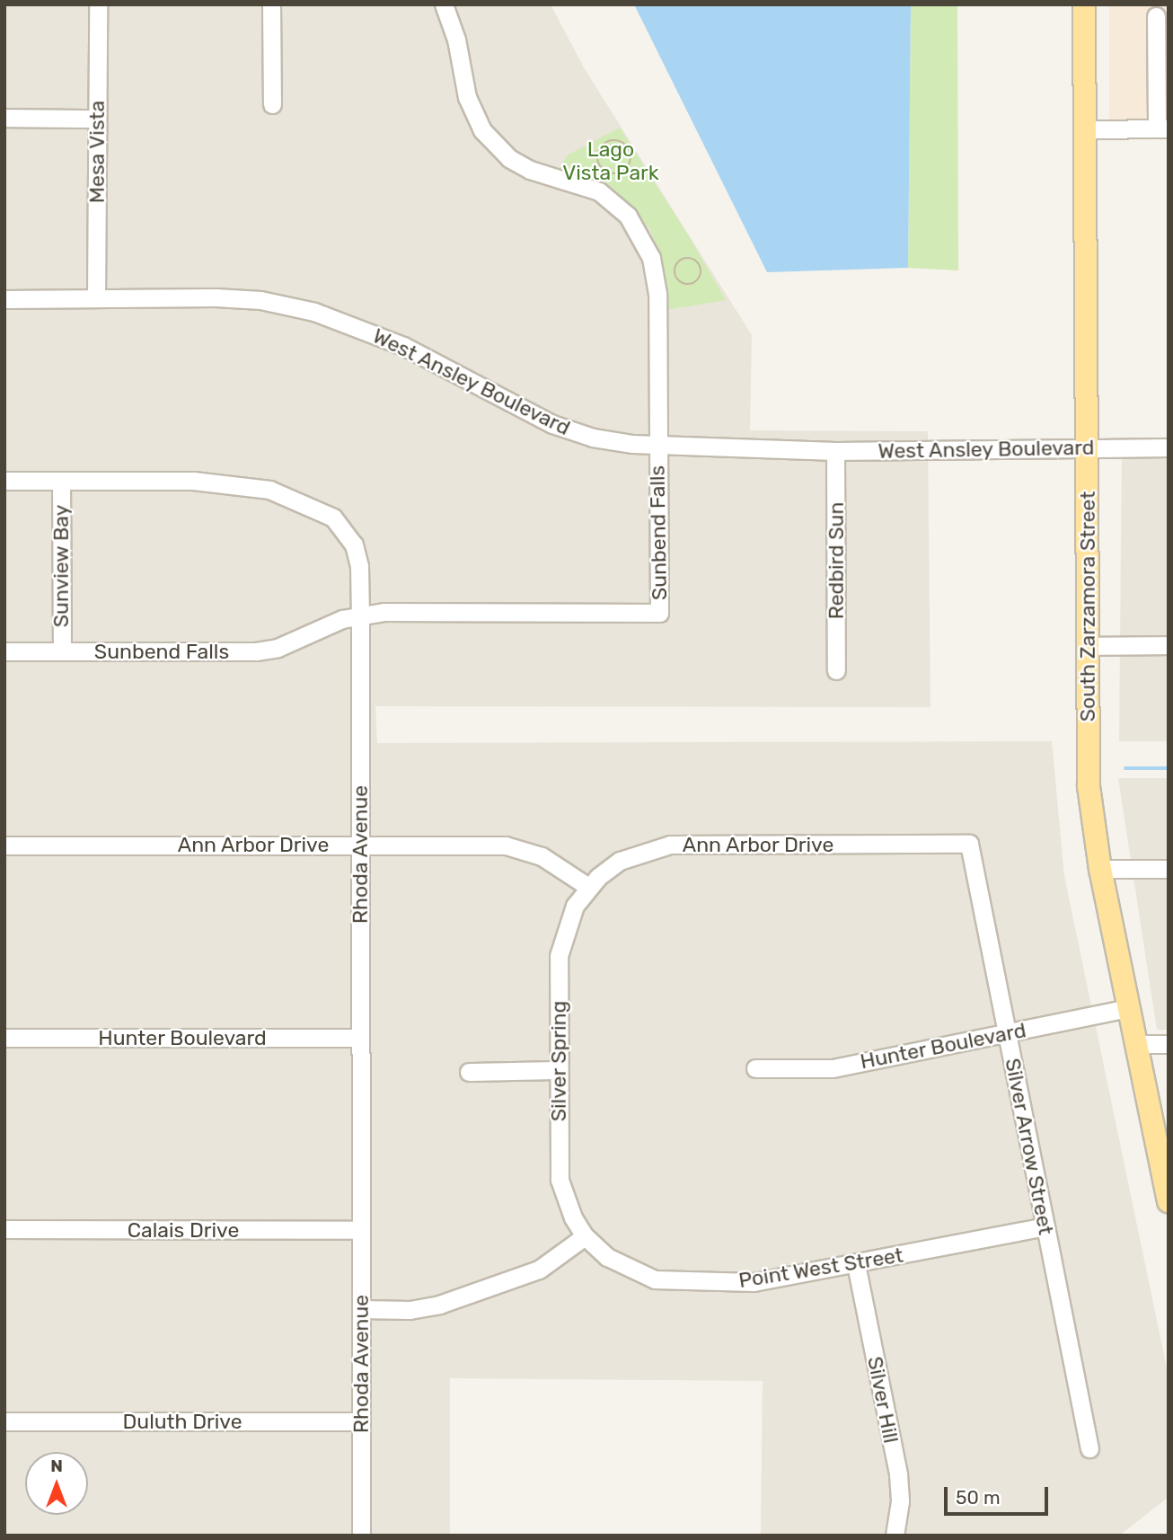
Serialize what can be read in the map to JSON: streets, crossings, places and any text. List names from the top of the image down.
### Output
{
  "streets": {
    "main road": ["South Zarzamora Street"],
    "street": [
      "Mesa Vista",
      "West Ansley Boulevard",
      "Sunbend Falls",
      "Redbird Sun",
      "Sunview Bay",
      "Ann Arbor Drive",
      "Rhoda Avenue",
      "Hunter Boulevard",
      "Silver Spring",
      "Silver Arrow Street",
      "Calais Drive",
      "Point West Street",
      "Silver Hill",
      "Duluth Drive"
    ]
  },
  "crossings": [
    ["Mesa Vista", "West Ansley Boulevard"],
    ["West Ansley Boulevard", "Sunbend Falls"],
    ["West Ansley Boulevard", "Redbird Sun"],
    ["West Ansley Boulevard", "South Zarzamora Street"],
    ["Sunbend Falls", "Sunview Bay"],
    ["Sunbend Falls", "Rhoda Avenue"],
    ["Sunview Bay", "Rhoda Avenue"],
    ["South Zarzamora Street", "Hunter Boulevard"],
    ["Ann Arbor Drive", "Rhoda Avenue"],
    ["Ann Arbor Drive", "Silver Spring"],
    ["Ann Arbor Drive", "Silver Arrow Street"],
    ["Rhoda Avenue", "Hunter Boulevard"],
    ["Rhoda Avenue", "Calais Drive"],
    ["Rhoda Avenue", "Duluth Drive"],
    ["Hunter Boulevard", "Silver Arrow Street"],
    ["Silver Spring", "Point West Street"],
    ["Silver Arrow Street", "Point West Street"],
    ["Point West Street", "Silver Hill"]
  ],
  "parks": ["Lago Vista Park"],
  "scale_bar": "50 m",
  "north": "top"
}
